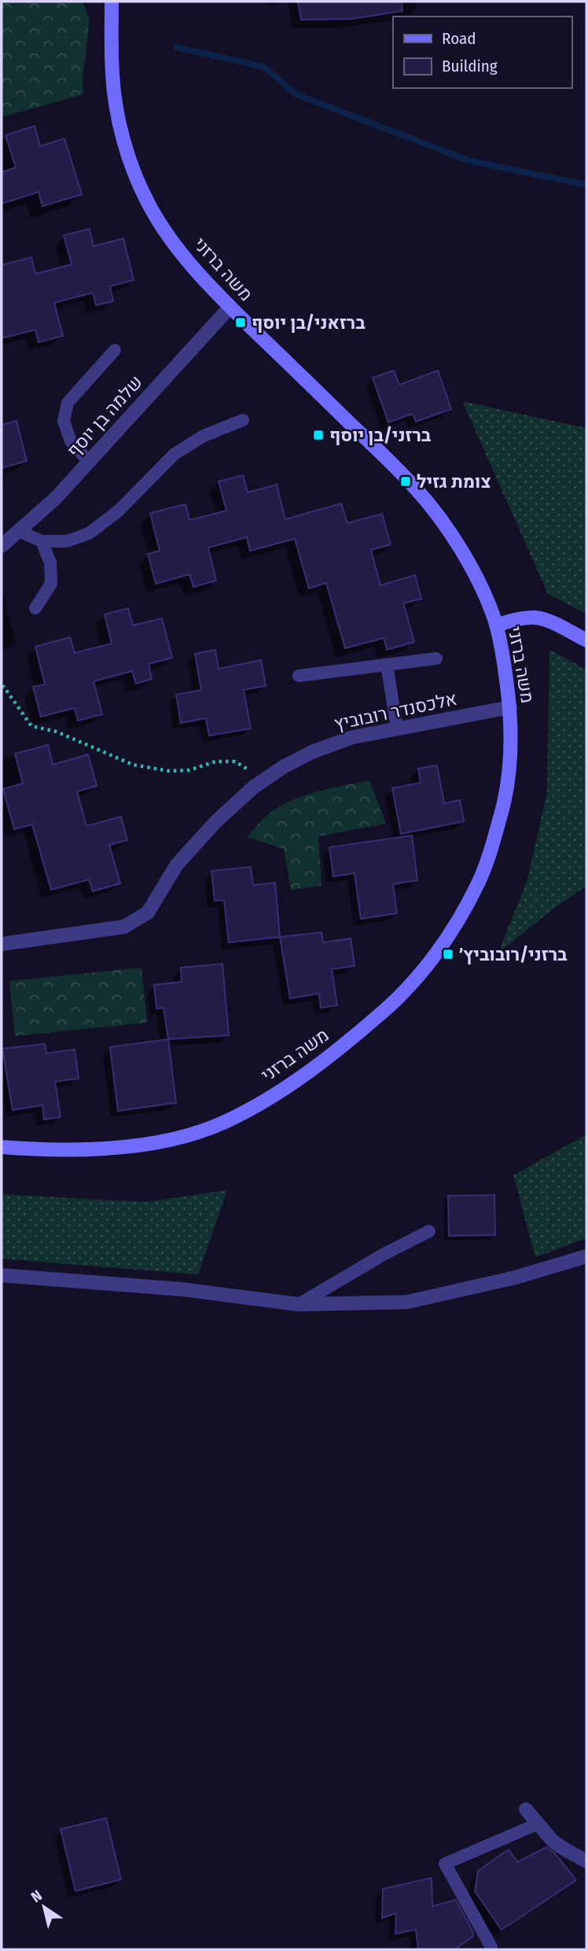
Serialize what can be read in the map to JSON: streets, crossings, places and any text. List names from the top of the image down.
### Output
{
  "streets": {
    "street": ["משה ברזני", "שלמה בן יוסף", "אלכסנדר רובוביץ"]
  },
  "crossings": [
    ["משה ברזני", "שלמה בן יוסף"],
    ["משה ברזני", "אלכסנדר רובוביץ"]
  ],
  "places": {
    "transit": [
      "ברזאני/בן יוסף",
      "ברזני/בן יוסף",
      "צומת גזיל",
      "ברזני/רובוביץ׳"
    ]
  },
  "legend": ["Road", "Building"],
  "north": "top left"
}
